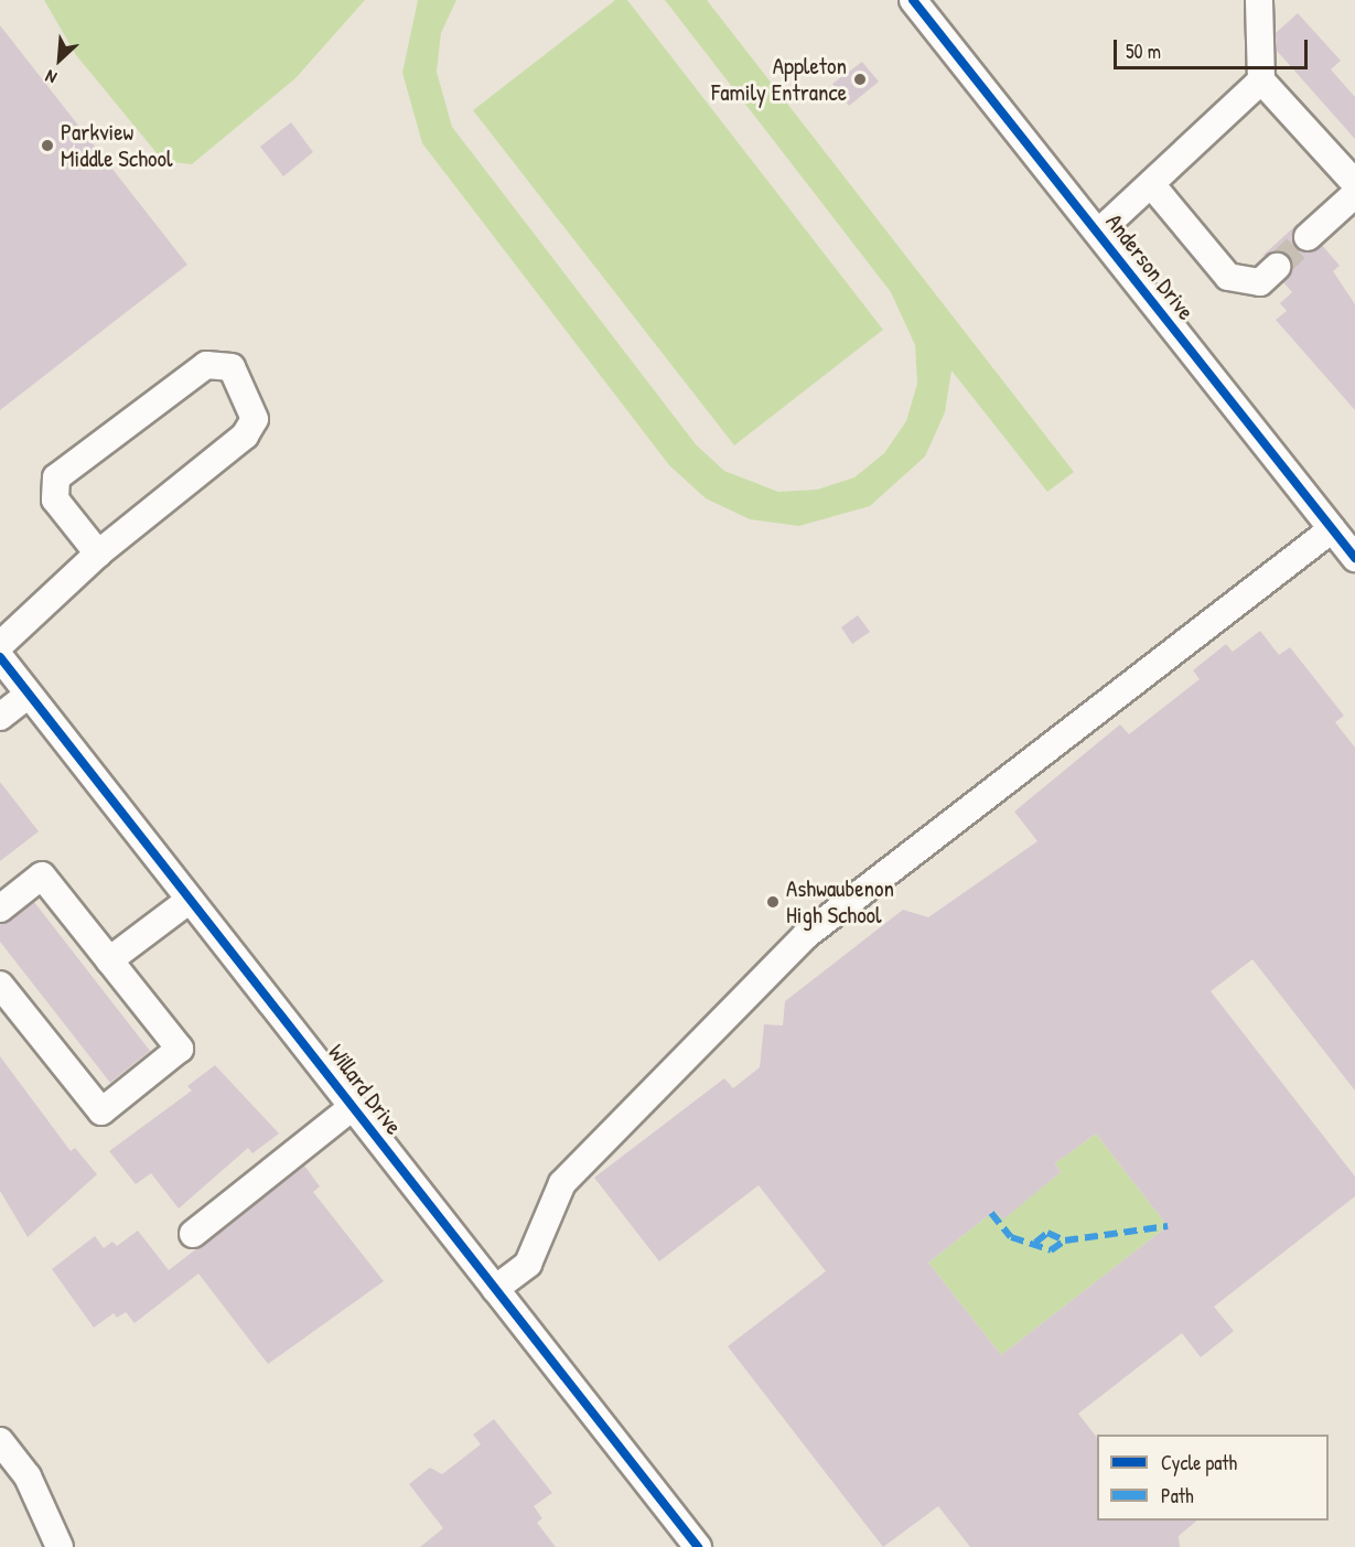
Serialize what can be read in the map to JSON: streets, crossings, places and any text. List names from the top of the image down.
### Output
{
  "streets": {
    "street": ["Anderson Drive", "Willard Drive"]
  },
  "places": ["Appleton Family Entrance", "Parkview Middle School", "Ashwaubenon High School"],
  "legend": ["Cycle path", "Path"],
  "scale_bar": "50 m",
  "north": "bottom left"
}
